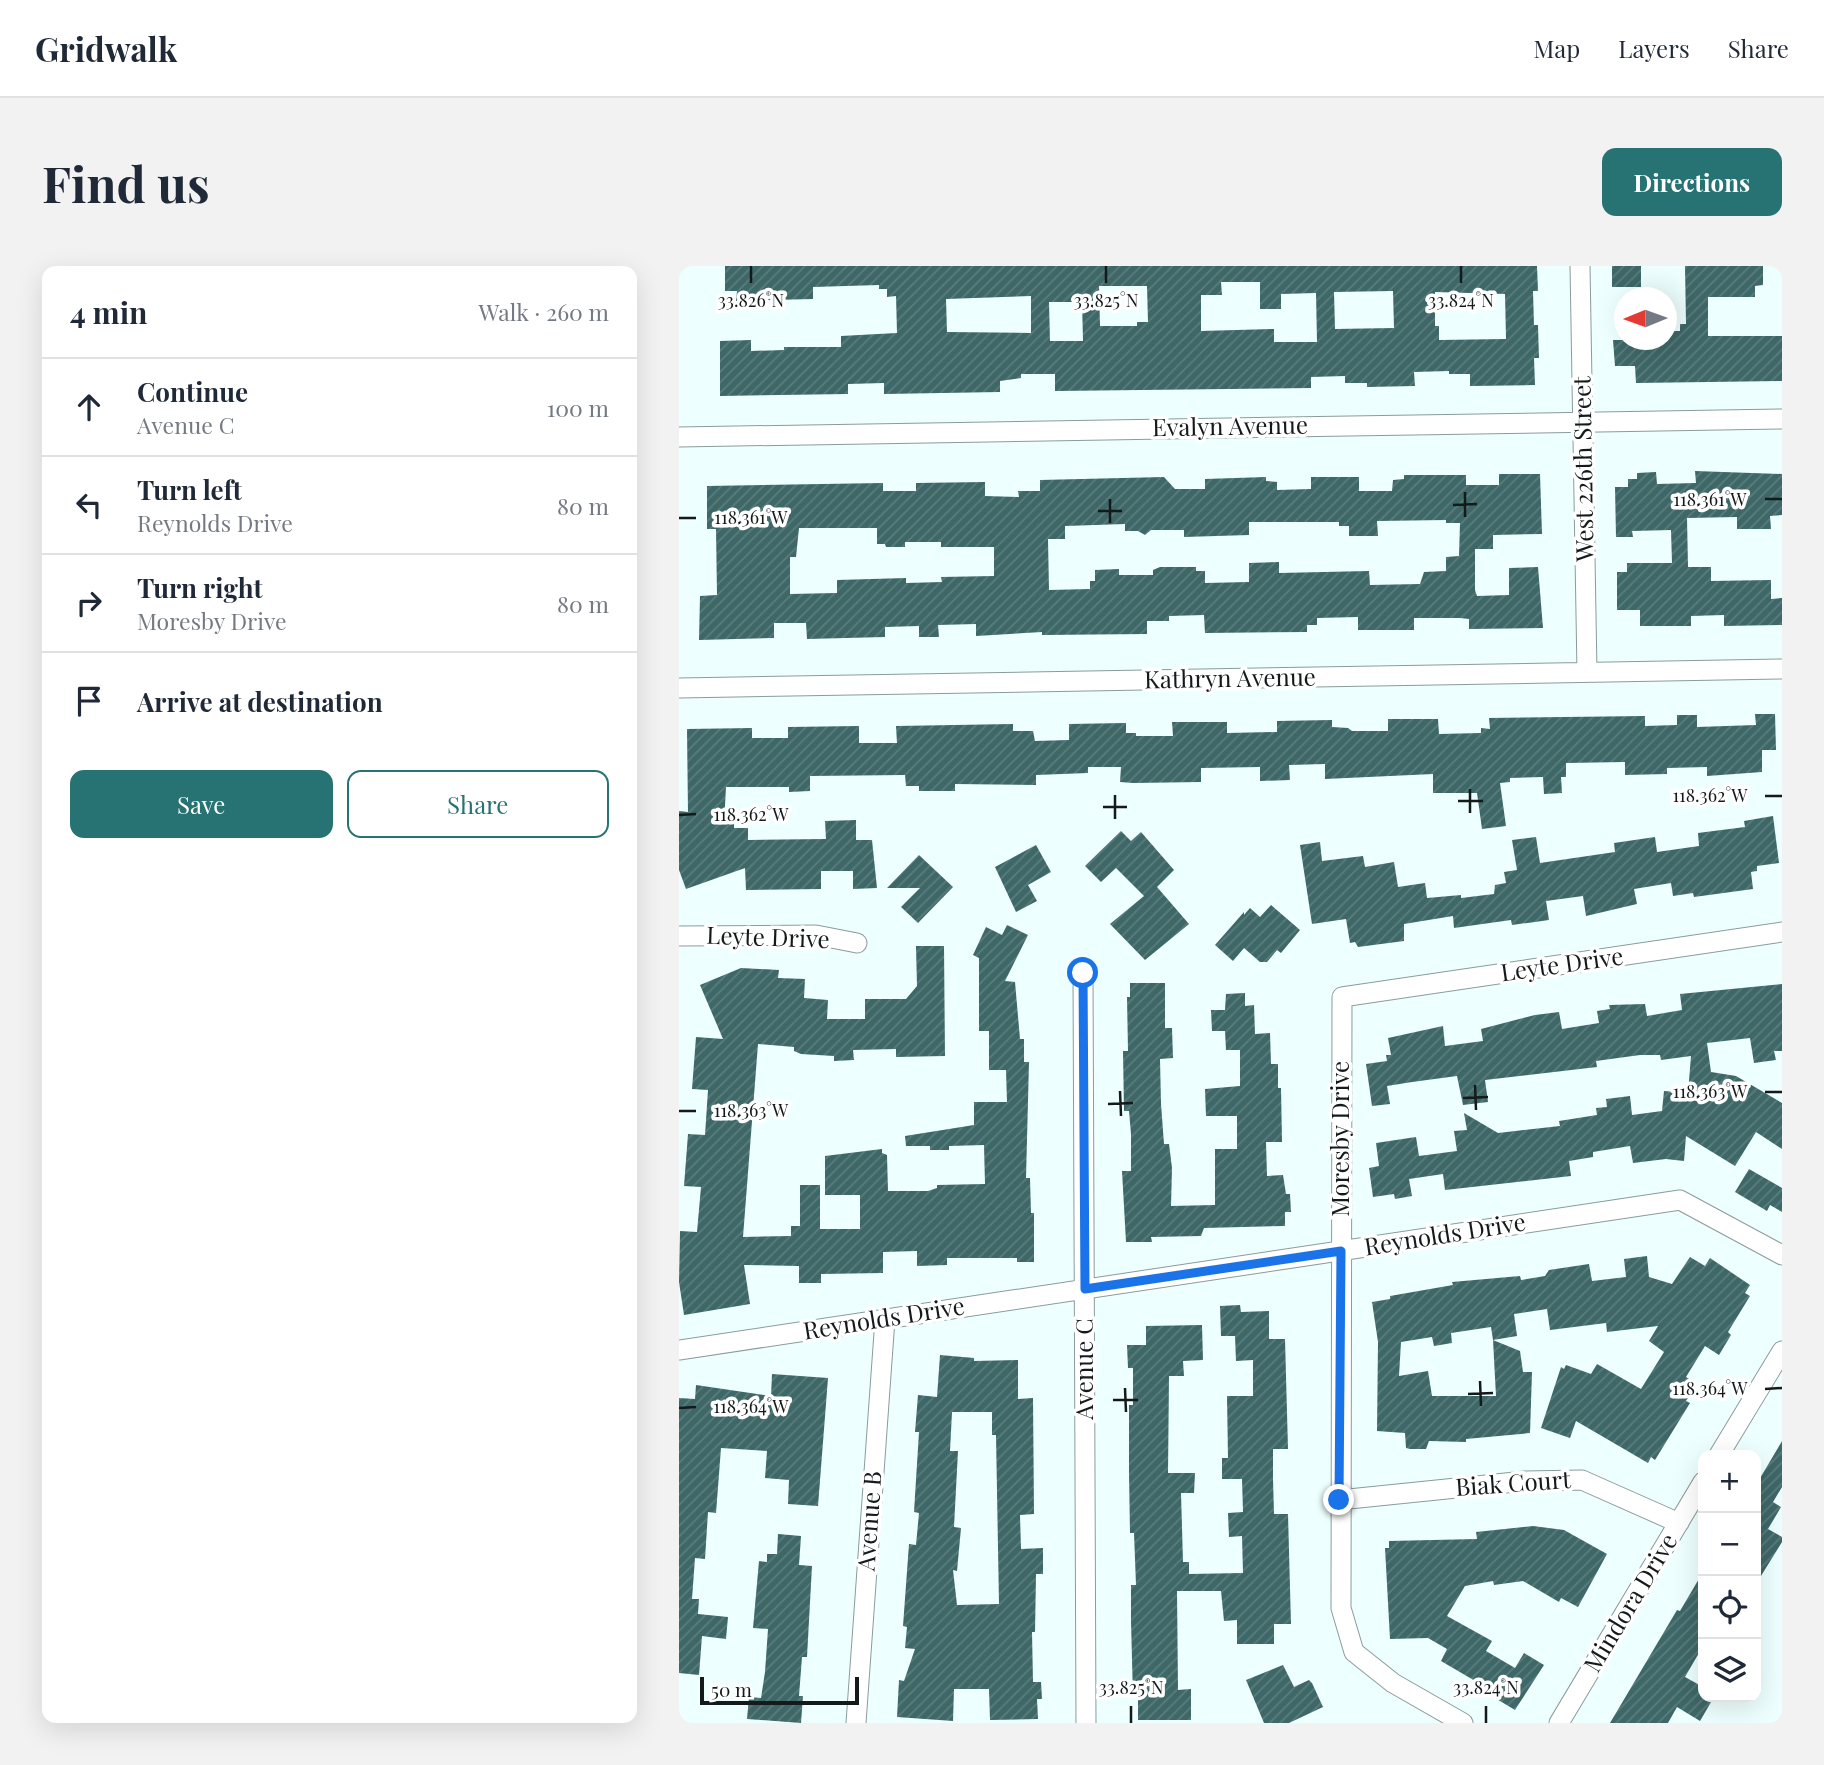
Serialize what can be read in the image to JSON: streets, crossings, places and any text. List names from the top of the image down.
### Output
{
  "streets": {
    "street": [
      "Evalyn Avenue",
      "West 226th Street",
      "Kathryn Avenue",
      "Leyte Drive",
      "Moresby Drive",
      "Reynolds Drive",
      "Avenue C",
      "Biak Court",
      "Avenue B",
      "Mindora Drive"
    ]
  },
  "crossings": [
    ["Evalyn Avenue", "West 226th Street"],
    ["West 226th Street", "Kathryn Avenue"],
    ["Leyte Drive", "Moresby Drive"],
    ["Moresby Drive", "Reynolds Drive"],
    ["Moresby Drive", "Biak Court"],
    ["Reynolds Drive", "Avenue C"],
    ["Reynolds Drive", "Avenue B"],
    ["Biak Court", "Mindora Drive"]
  ],
  "scale_bar": "50 m",
  "north": "left",
  "page": {
    "header": "Gridwalk",
    "nav": ["Map", "Layers", "Share"],
    "buttons": [
      "Directions",
      ["Save", "Share"]
    ],
    "title": "Find us",
    "heading": ["4 min", "Walk · 260 m"],
    "list": [
      ["Continue", "Avenue C", "100 m"],
      ["Turn left", "Reynolds Drive", "80 m"],
      ["Turn right", "Moresby Drive", "80 m"],
      "Arrive at destination"
    ],
    "map_buttons": ["+", "−"],
    "scale": "50 m"
  },
  "coordinates": [
    "33.826°N",
    "33.825°N",
    "33.824°N",
    "118.361°W",
    "118.362°W",
    "118.363°W",
    "118.364°W"
  ]
}
